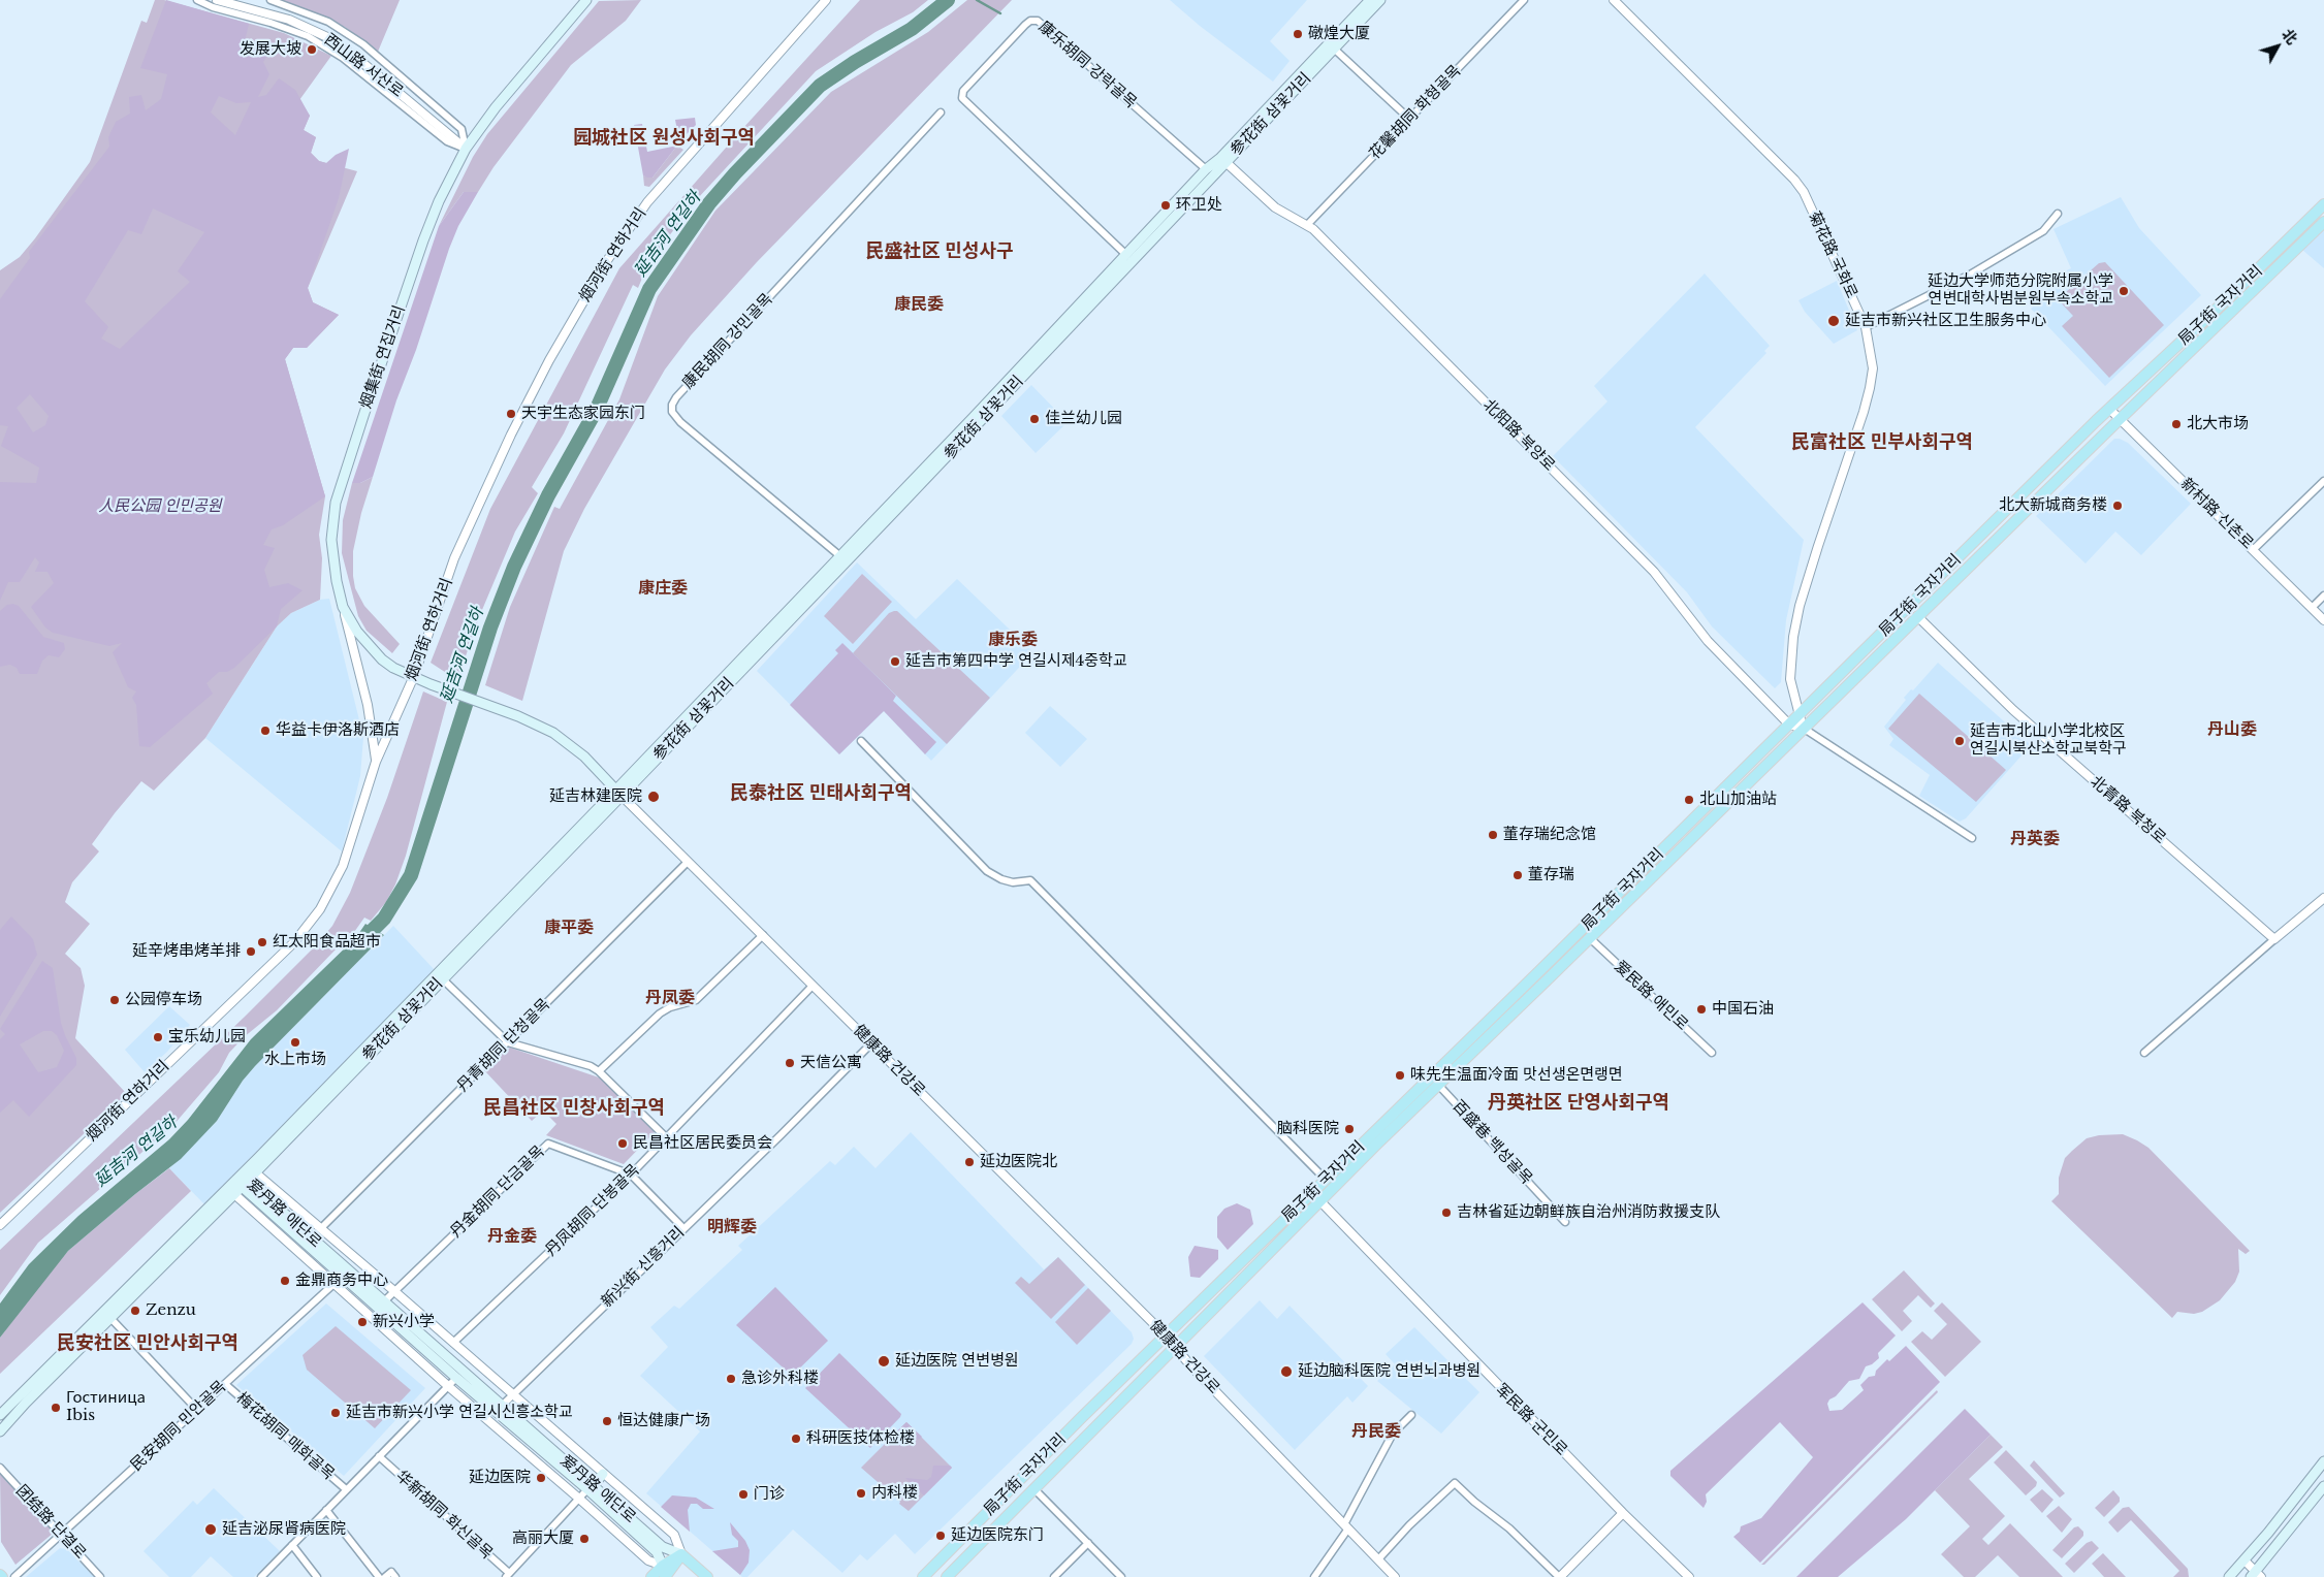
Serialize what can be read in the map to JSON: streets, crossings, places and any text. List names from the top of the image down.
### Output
{
  "streets": {
    "main road": [
      "参花街 삼꽃거리",
      "局子街 국자거리",
      "烟集街 연집거리",
      "健康路 건강로",
      "爱丹路 애단로"
    ],
    "street": [
      "康乐胡同 강락골목",
      "西山路 서산로",
      "花馨胡同 화형골목",
      "烟河街 연하거리",
      "菊花路 국화로",
      "康民胡同 강민골목",
      "北阳路 북양로",
      "新村路 신촌로",
      "北青路 북청로",
      "爱民路 애민로",
      "丹青胡同 단청골목",
      "百盛巷 백성골목",
      "丹金胡同 단금골목",
      "丹凤胡同 단봉골목",
      "新兴街 신흥거리",
      "军民路 군민로",
      "民安胡同 민안골목",
      "梅花胡同 매화골목",
      "华新胡同 화신골목",
      "团结路 단결로"
    ]
  },
  "crossings": [
    ["康乐胡同 강락골목", "参花街 삼꽃거리"],
    ["西山路 서산로", "烟集街 연집거리"],
    ["花馨胡同 화형골목", "北阳路 북양로"],
    ["参花街 삼꽃거리", "康民胡同 강민골목"],
    ["参花街 삼꽃거리", "北阳路 북양로"],
    ["参花街 삼꽃거리", "健康路 건강로"],
    ["参花街 삼꽃거리", "爱丹路 애단로"],
    ["烟河街 연하거리", "烟集街 연집거리"],
    ["烟河街 연하거리", "健康路 건강로"],
    ["菊花路 국화로", "局子街 국자거리"],
    ["局子街 국자거리", "北阳路 북양로"],
    ["局子街 국자거리", "新村路 신촌로"],
    ["局子街 국자거리", "北青路 북청로"],
    ["局子街 국자거리", "爱民路 애민로"],
    ["局子街 국자거리", "健康路 건강로"],
    ["局子街 국자거리", "百盛巷 백성골목"],
    ["局子街 국자거리", "军民路 군민로"],
    ["烟集街 연집거리", "健康路 건강로"],
    ["丹青胡同 단청골목", "健康路 건강로"],
    ["丹青胡同 단청골목", "爱丹路 애단로"],
    ["健康路 건강로", "丹凤胡同 단봉골목"],
    ["健康路 건강로", "新兴街 신흥거리"],
    ["丹金胡同 단금골목", "丹凤胡同 단봉골목"],
    ["丹金胡同 단금골목", "爱丹路 애단로"],
    ["丹凤胡同 단봉골목", "爱丹路 애단로"],
    ["爱丹路 애단로", "新兴街 신흥거리"],
    ["爱丹路 애단로", "民安胡同 민안골목"],
    ["民安胡同 민안골목", "梅花胡同 매화골목"],
    ["民安胡同 민안골목", "团结路 단결로"]
  ],
  "districts": [
    "园城社区 원성사회구역",
    "民盛社区 민성사구",
    "康民委",
    "民富社区 민부사회구역",
    "康庄委",
    "康乐委",
    "丹山委",
    "民泰社区 민태사회구역",
    "丹英委",
    "康平委",
    "丹凤委",
    "丹英社区 단영사회구역",
    "民昌社区 민창사회구역",
    "明辉委",
    "丹金委",
    "民安社区 민안사회구역",
    "丹民委"
  ],
  "water": ["延吉河 연길하"],
  "parks": ["人民公园 인민공원"],
  "places": [
    "礅煌大厦",
    "发展大坡",
    "环卫处",
    "延边大学师范分院附属小学 연변대학사범분원부속소학교",
    "延吉市新兴社区卫生服务中心",
    "天宇生态家园东门",
    "佳兰幼儿园",
    "北大市场",
    "北大新城商务楼",
    "延吉市第四中学 연길시제4중학교",
    "华益卡伊洛斯酒店",
    "延吉市北山小学北校区 연길시북산소학교북학구",
    "延吉林建医院",
    "北山加油站",
    "董存瑞纪念馆",
    "董存瑞",
    "红太阳食品超市",
    "延辛烤串烤羊排",
    "公园停车场",
    "中国石油",
    "宝乐幼儿园",
    "水上市场",
    "天信公寓",
    "味先生温面冷面 맛선생온면랭면",
    "脑科医院",
    "民昌社区居民委员会",
    "延边医院北",
    "吉林省延边朝鲜族自治州消防救援支队",
    "金鼎商务中心",
    "Zenzu",
    "新兴小学",
    "延边医院 연변병원",
    "延边脑科医院 연변뇌과병원",
    "急诊外科楼",
    "Гостиница Ibis",
    "延吉市新兴小学 연길시신흥소학교",
    "恒达健康广场",
    "科研医技体检楼",
    "延边医院",
    "内科楼",
    "门诊",
    "延吉泌尿肾病医院",
    "延边医院东门",
    "高丽大厦"
  ],
  "north": "top right"
}
